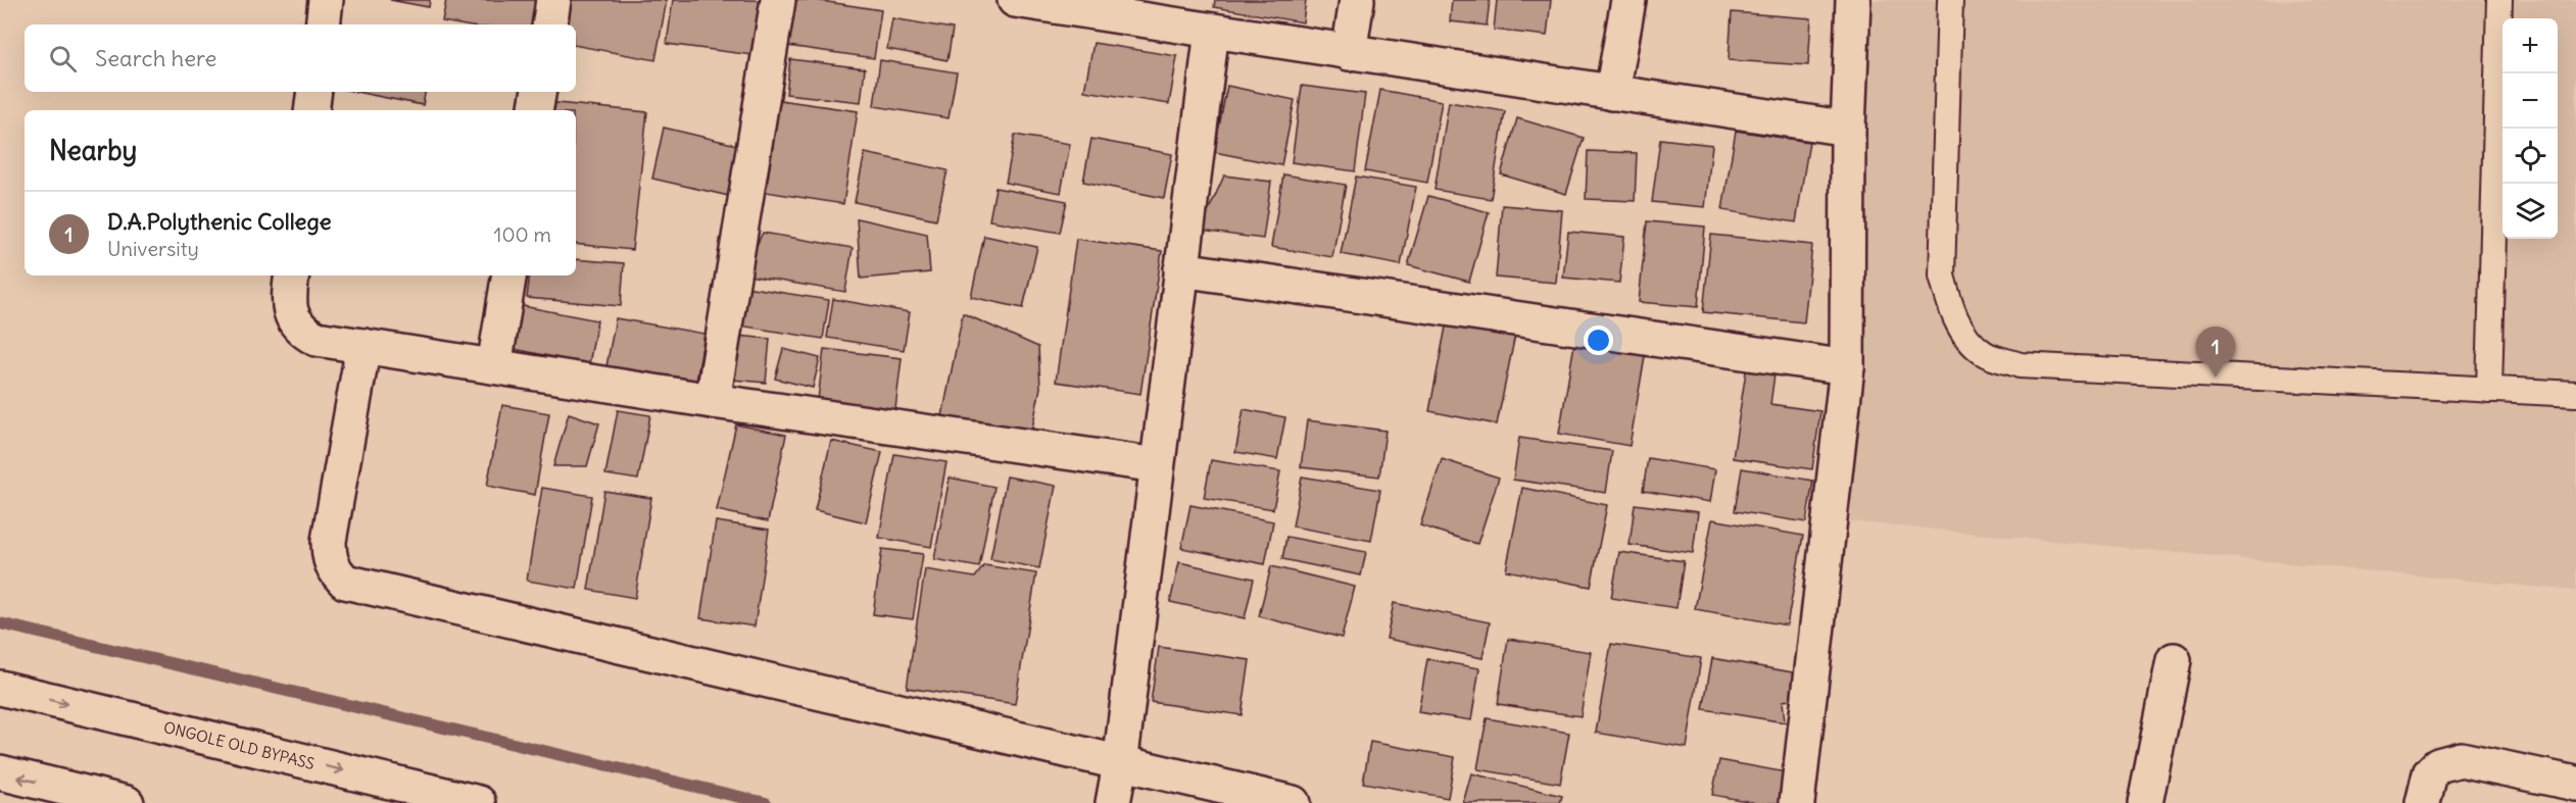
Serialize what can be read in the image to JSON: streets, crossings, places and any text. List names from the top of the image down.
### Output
{
  "streets": {
    "street": ["ONGOLE OLD BYPASS"]
  },
  "one_way": ["ONGOLE OLD BYPASS"],
  "page": {
    "map_buttons": ["+", "−"],
    "search": "Search here",
    "heading": "Nearby",
    "list": [
      {
        "mark": "1",
        "name": "D.A.Polythenic College",
        "note": "University",
        "value": "100 m"
      }
    ],
    "pins": "1"
  }
}
